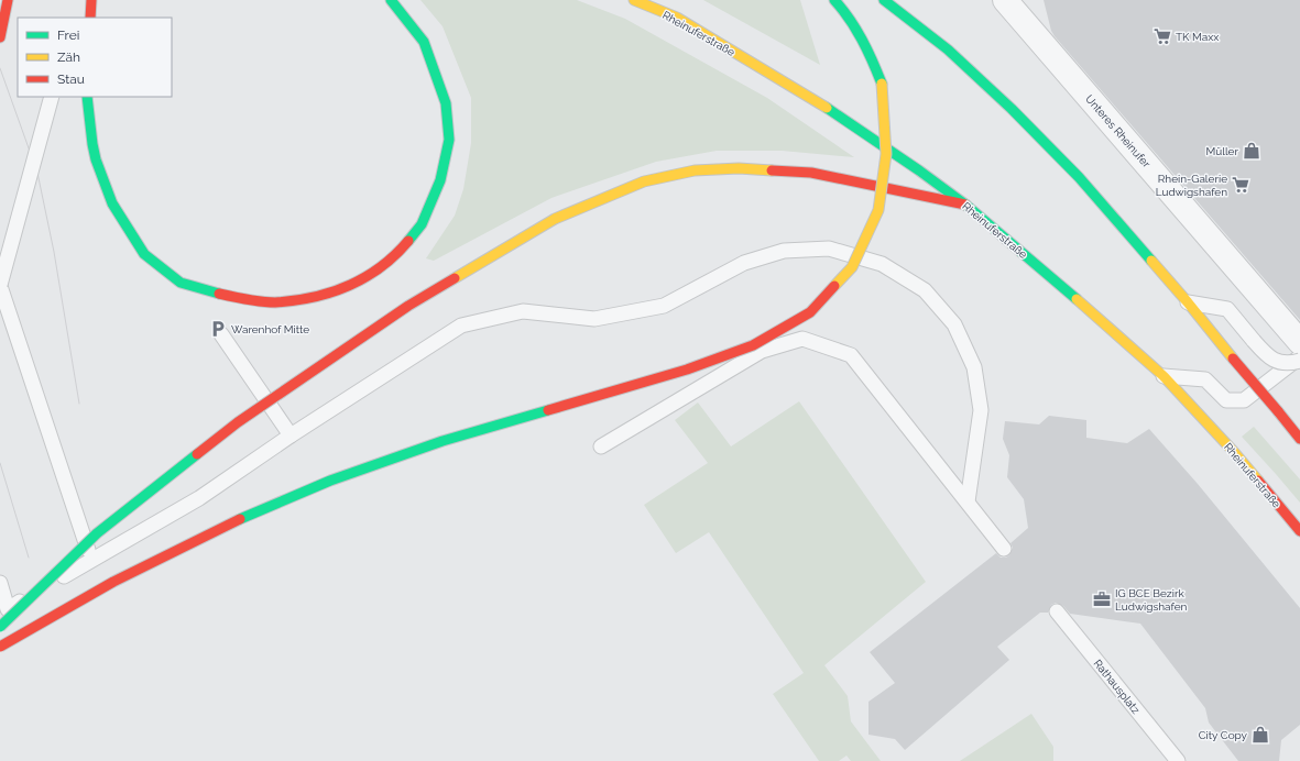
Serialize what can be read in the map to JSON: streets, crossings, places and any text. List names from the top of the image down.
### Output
{
  "streets": {
    "main road": ["Rheinuferstraße"],
    "street": ["Unteres Rheinufer"],
    "lane": ["Rathausplatz"]
  },
  "places": {
    "supermarket": ["TK Maxx", "Rhein-Galerie Ludwigshafen"],
    "shop": ["Müller", "City Copy"],
    "parking": ["Warenhof Mitte"],
    "office": ["IG BCE Bezirk Ludwigshafen"]
  },
  "legend": ["Frei", "Zäh", "Stau"]
}
